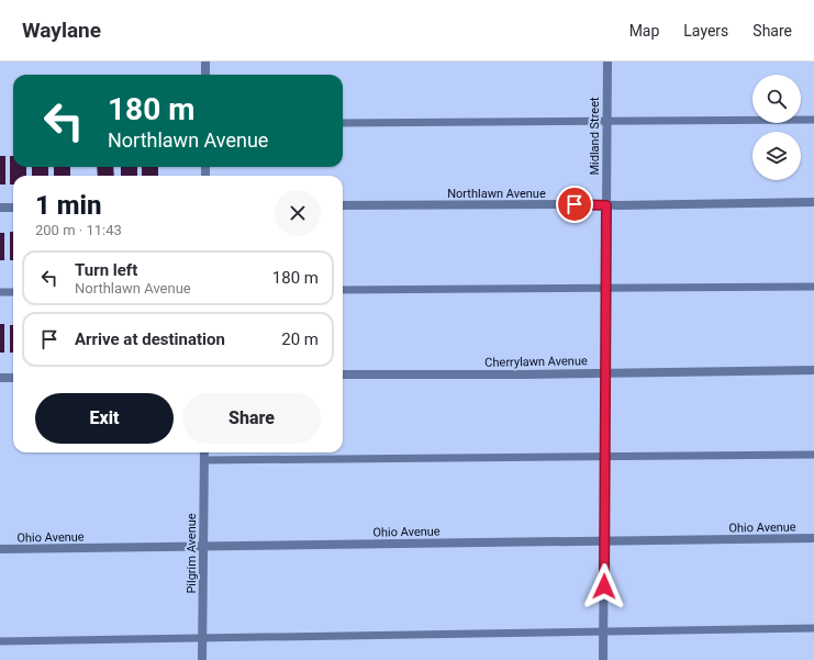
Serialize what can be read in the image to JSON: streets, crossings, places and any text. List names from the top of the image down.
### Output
{
  "streets": {
    "street": [
      "Midland Street",
      "Northlawn Avenue",
      "Cherrylawn Avenue",
      "Ohio Avenue",
      "Pilgrim Avenue"
    ]
  },
  "crossings": [
    ["Midland Street", "Northlawn Avenue"],
    ["Midland Street", "Cherrylawn Avenue"],
    ["Midland Street", "Ohio Avenue"],
    ["Ohio Avenue", "Pilgrim Avenue"]
  ],
  "page": {
    "header": "Waylane",
    "nav": ["Map", "Layers", "Share"],
    "turn": ["180 m", "Northlawn Avenue"],
    "heading": ["1 min", "200 m · 11:43"],
    "list": [
      {
        "name": "Turn left",
        "note": "Northlawn Avenue",
        "value": "180 m"
      },
      {
        "name": "Arrive at destination",
        "value": "20 m"
      }
    ],
    "buttons": ["Exit", "Share"]
  }
}
